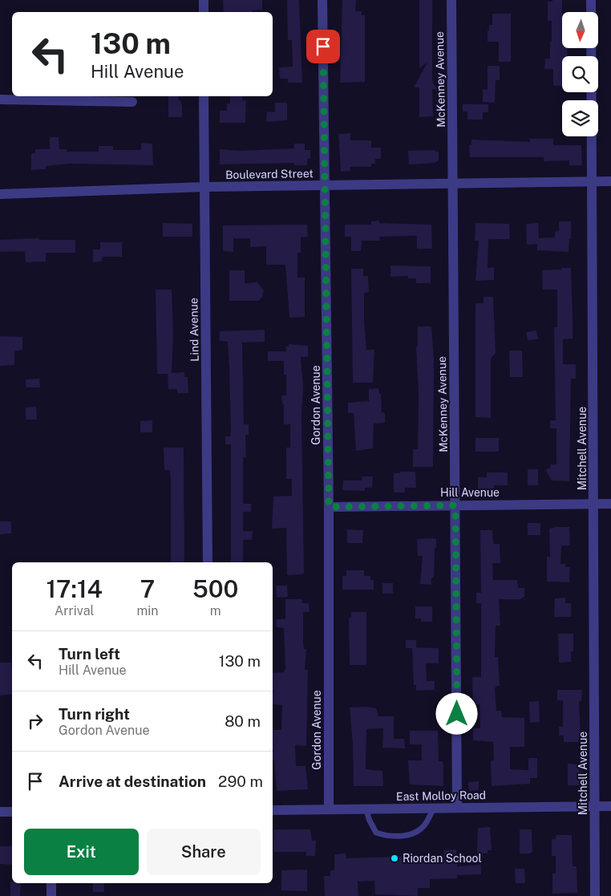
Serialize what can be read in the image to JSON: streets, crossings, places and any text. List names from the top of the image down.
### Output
{
  "streets": {
    "street": [
      "McKenney Avenue",
      "Boulevard Street",
      "Lind Avenue",
      "Gordon Avenue",
      "Mitchell Avenue",
      "Hill Avenue",
      "East Molloy Road"
    ]
  },
  "crossings": [
    ["McKenney Avenue", "Boulevard Street"],
    ["McKenney Avenue", "Hill Avenue"],
    ["McKenney Avenue", "East Molloy Road"],
    ["Boulevard Street", "Lind Avenue"],
    ["Boulevard Street", "Gordon Avenue"],
    ["Boulevard Street", "Mitchell Avenue"],
    ["Gordon Avenue", "Hill Avenue"],
    ["Gordon Avenue", "East Molloy Road"],
    ["Mitchell Avenue", "Hill Avenue"],
    ["Mitchell Avenue", "East Molloy Road"]
  ],
  "places": ["Riordan School"],
  "north": "bottom",
  "page": {
    "turn": ["130 m", "Hill Avenue"],
    "eta": [
      "17:14",
      "Arrival",
      "7",
      "min",
      "500",
      "m"
    ],
    "list": [
      {
        "name": "Turn left",
        "note": "Hill Avenue",
        "value": "130 m"
      },
      {
        "name": "Turn right",
        "note": "Gordon Avenue",
        "value": "80 m"
      },
      {
        "name": "Arrive at destination",
        "value": "290 m"
      }
    ],
    "buttons": ["Exit", "Share"]
  }
}
